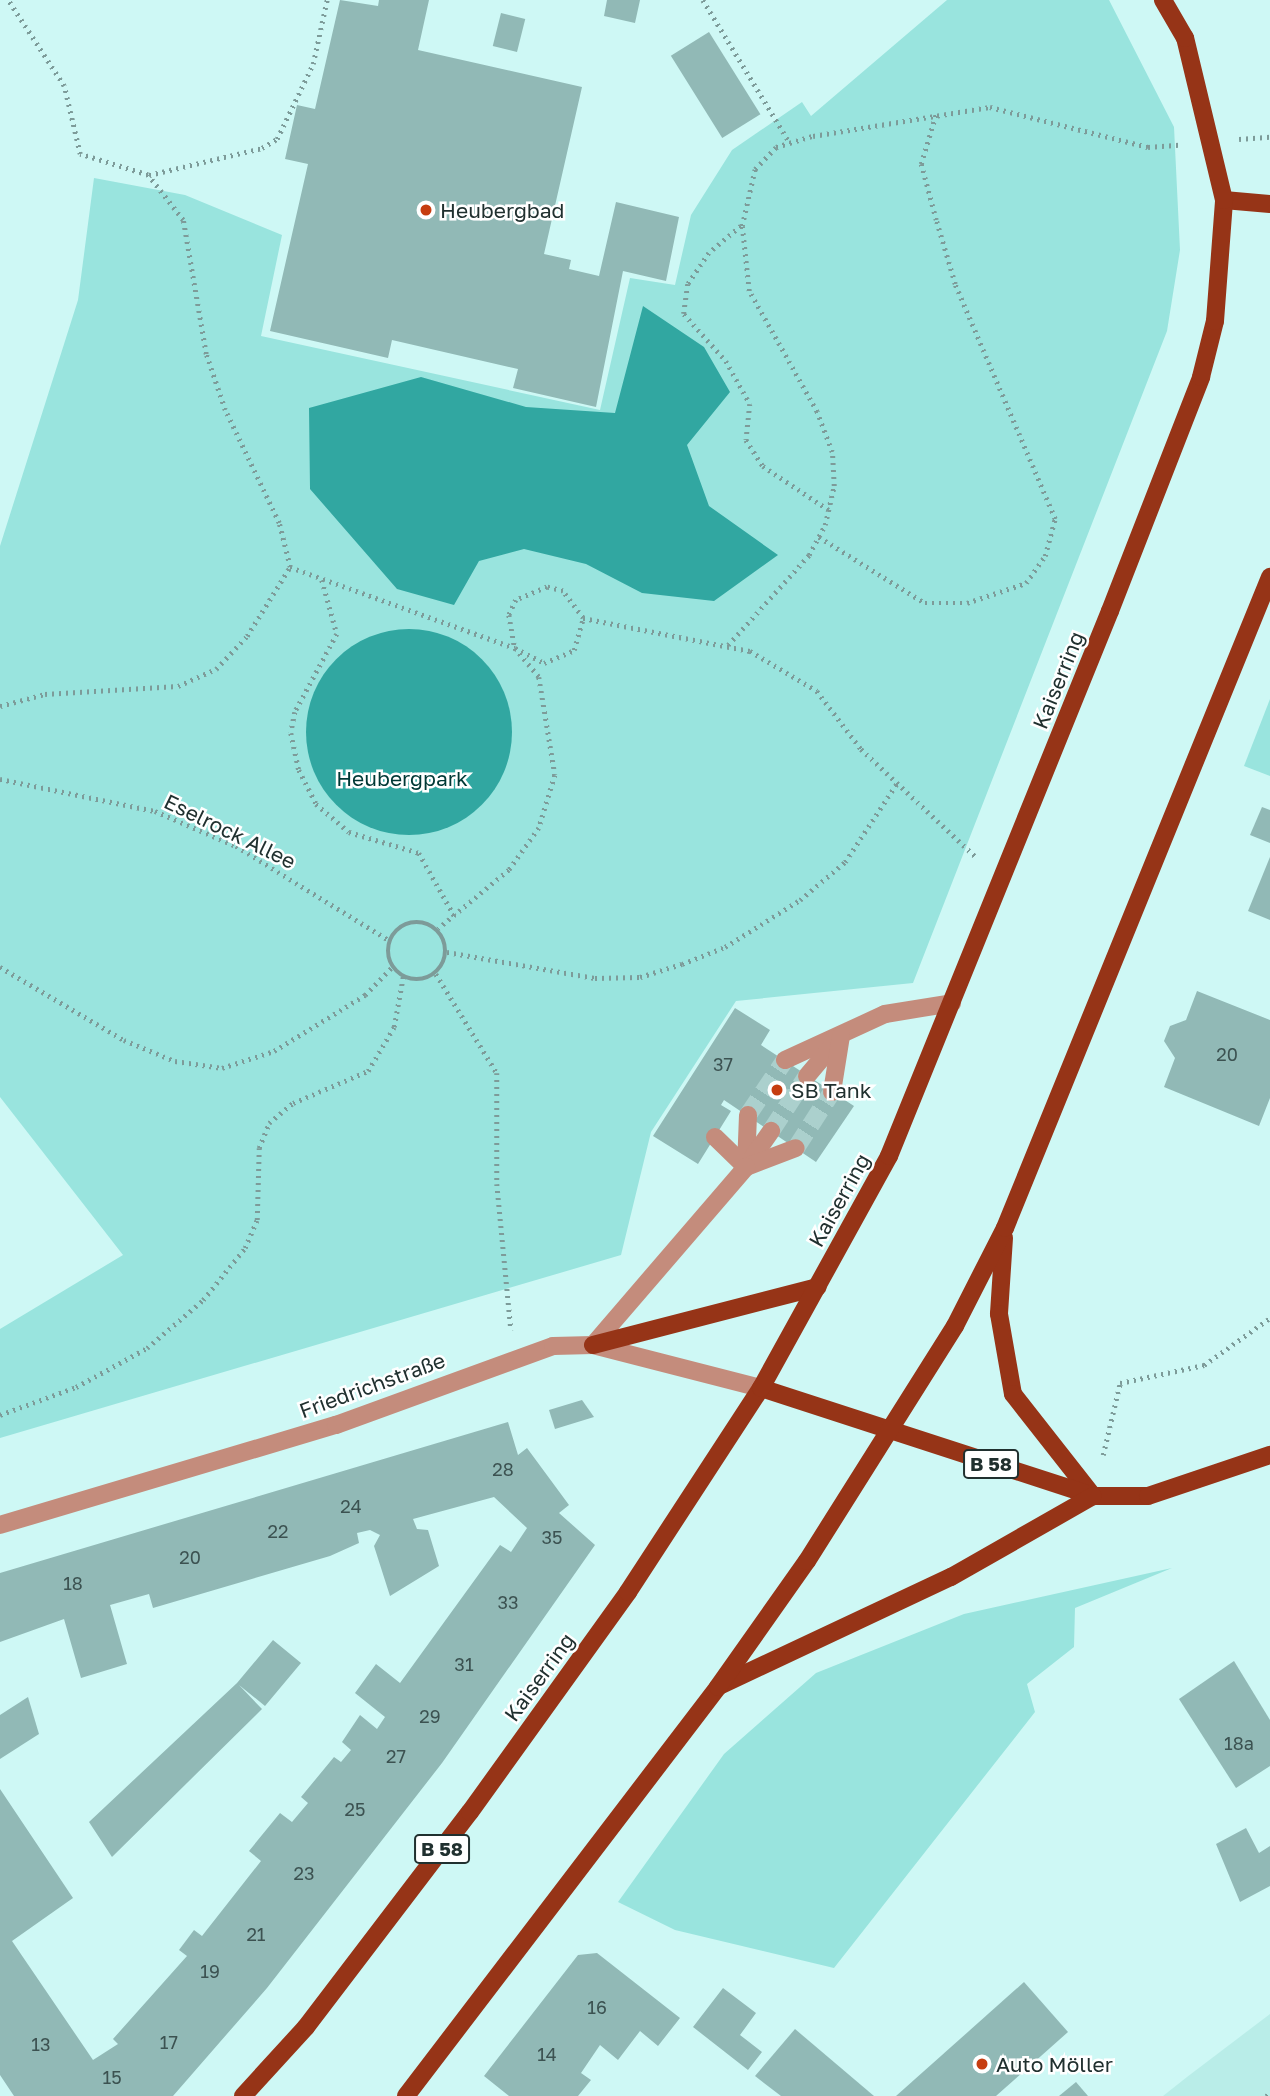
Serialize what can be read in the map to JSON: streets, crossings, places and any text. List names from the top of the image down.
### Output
{
  "streets": {
    "main road": ["Kaiserring", "B 58"],
    "street": ["Friedrichstraße"],
    "path": ["Eselrock Allee"]
  },
  "crossings": [
    ["Kaiserring", "Friedrichstraße"],
    ["Kaiserring", "B 58"],
    ["Friedrichstraße", "B 58"]
  ],
  "parks": ["Heubergpark"],
  "places": ["Heubergbad", "SB Tank", "Auto Möller"],
  "house_numbers": [
    "20",
    "37",
    "28",
    "24",
    "22",
    "35",
    "20",
    "18",
    "33",
    "31",
    "29",
    "18a",
    "27",
    "25",
    "23",
    "21",
    "19",
    "16",
    "17",
    "13",
    "14",
    "15"
  ]
}
